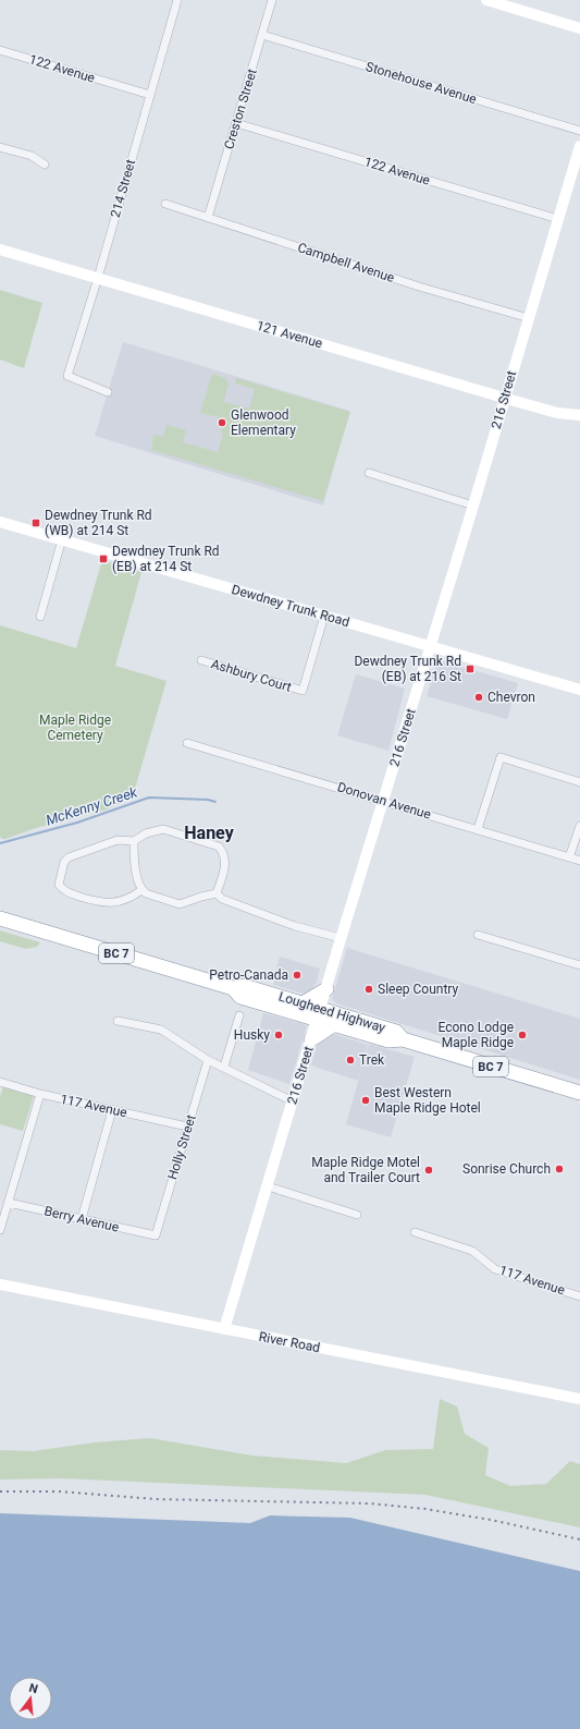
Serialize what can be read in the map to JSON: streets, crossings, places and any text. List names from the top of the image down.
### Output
{
  "streets": {
    "highway": ["BC 7", "Lougheed Highway"],
    "street": [
      "122 Avenue",
      "Stonehouse Avenue",
      "Creston Street",
      "214 Street",
      "Campbell Avenue",
      "121 Avenue",
      "216 Street",
      "Dewdney Trunk Road",
      "Ashbury Court",
      "Donovan Avenue",
      "117 Avenue",
      "Holly Street",
      "Berry Avenue",
      "River Road"
    ]
  },
  "crossings": [
    ["122 Avenue", "Creston Street"],
    ["122 Avenue", "214 Street"],
    ["122 Avenue", "216 Street"],
    ["Stonehouse Avenue", "Creston Street"],
    ["Creston Street", "Campbell Avenue"],
    ["214 Street", "121 Avenue"],
    ["Campbell Avenue", "216 Street"],
    ["121 Avenue", "216 Street"],
    ["216 Street", "Dewdney Trunk Road"],
    ["216 Street", "Donovan Avenue"],
    ["216 Street", "Lougheed Highway"],
    ["216 Street", "River Road"],
    ["Dewdney Trunk Road", "Ashbury Court"],
    ["117 Avenue", "Holly Street"],
    ["Holly Street", "Berry Avenue"]
  ],
  "districts": ["Haney"],
  "water": ["McKenny Creek"],
  "parks": ["Maple Ridge Cemetery"],
  "places": {
    "other": [
      "Glenwood Elementary",
      "Chevron",
      "Petro-Canada",
      "Sleep Country",
      "Husky",
      "Econo Lodge Maple Ridge",
      "Trek",
      "Best Western Maple Ridge Hotel",
      "Sonrise Church",
      "Maple Ridge Motel and Trailer Court"
    ],
    "transit": ["Dewdney Trunk Rd (WB) at 214 St", "Dewdney Trunk Rd (EB) at 214 St", "Dewdney Trunk Rd (EB) at 216 St"]
  },
  "north": "top"
}
